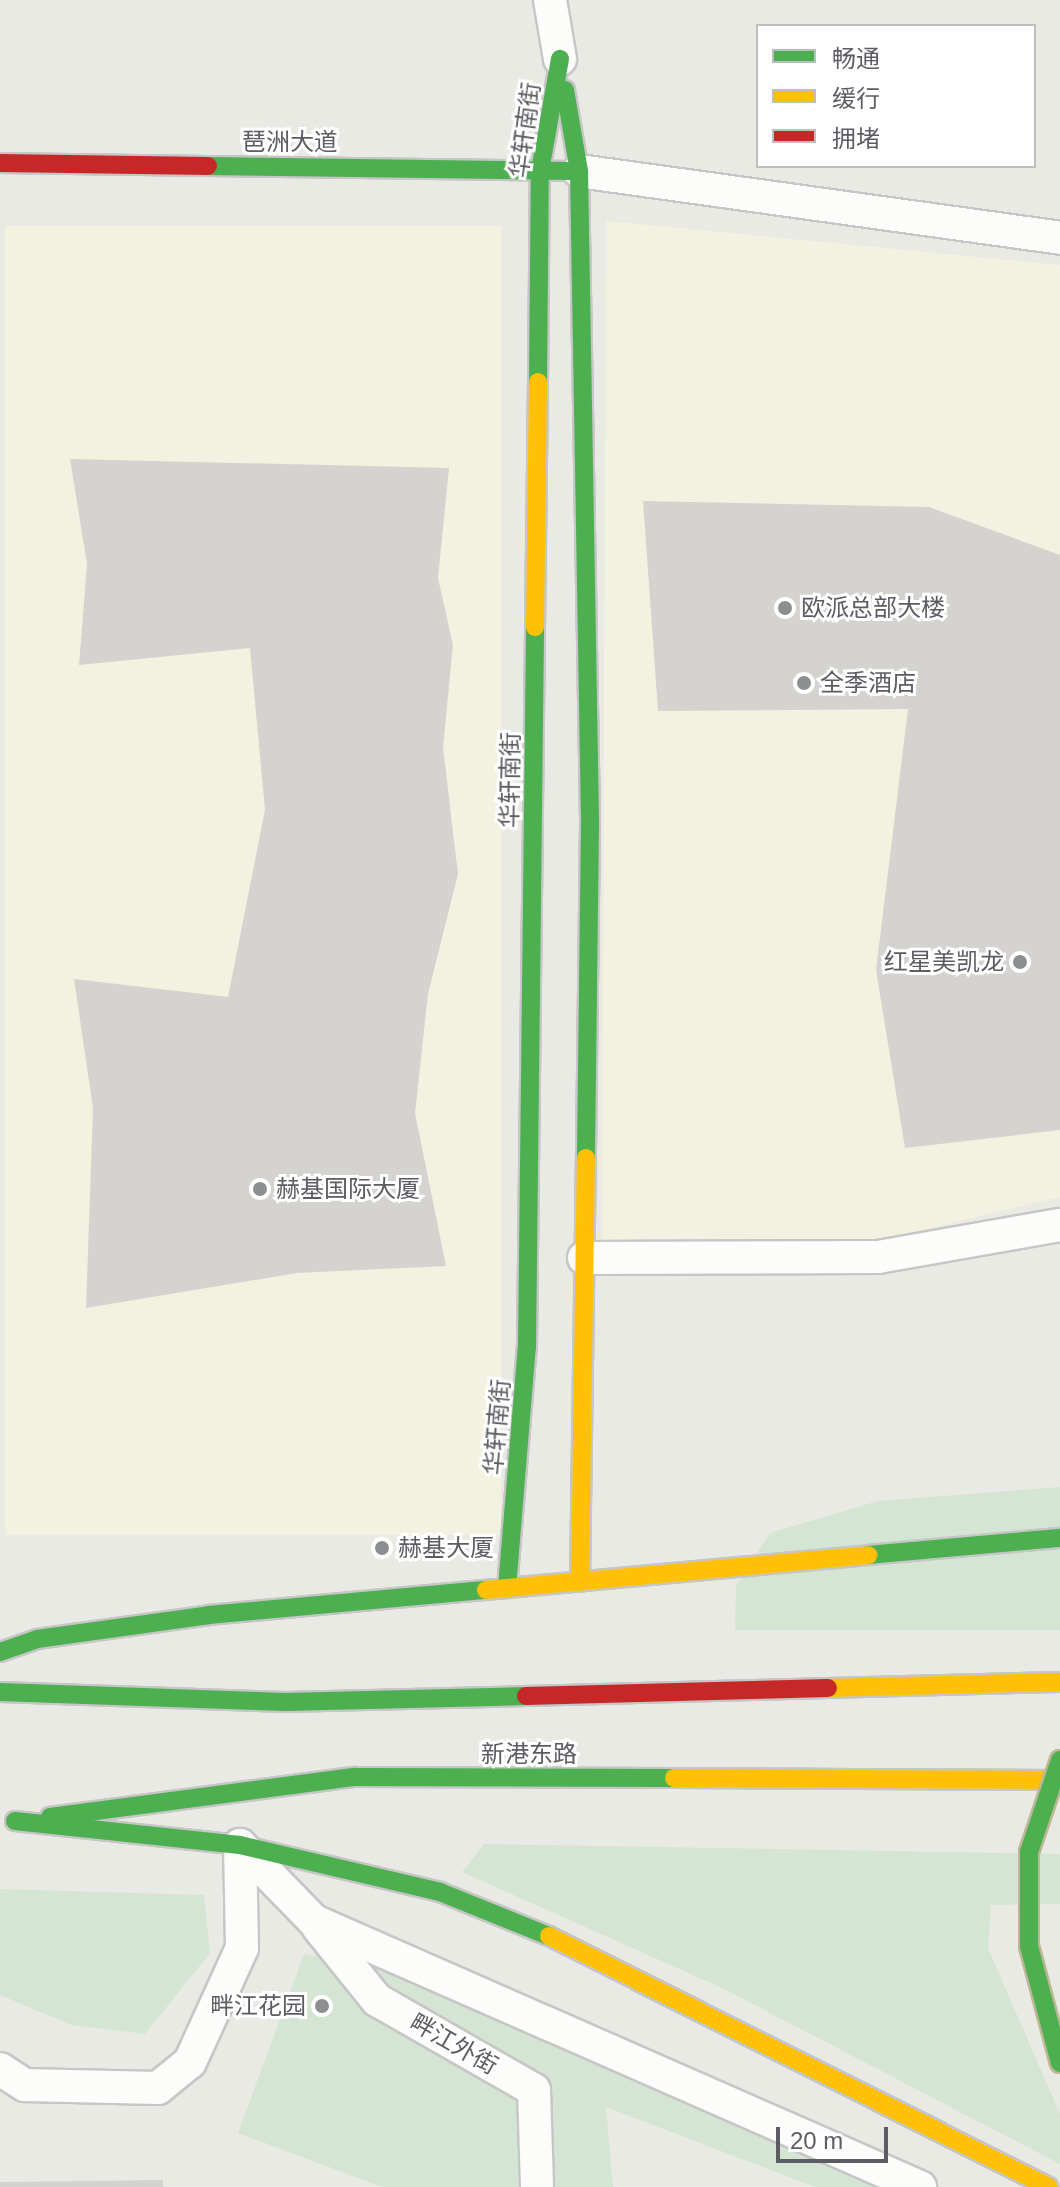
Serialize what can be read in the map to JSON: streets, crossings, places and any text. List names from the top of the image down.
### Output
{
  "streets": {
    "main road": ["华轩南街", "琶洲大道", "新港东路"],
    "street": ["畔江外街"]
  },
  "crossings": [
    ["华轩南街", "琶洲大道"]
  ],
  "places": [
    "欧派总部大楼",
    "全季酒店",
    "红星美凯龙",
    "赫基国际大厦",
    "赫基大厦",
    "畔江花园"
  ],
  "legend": ["畅通", "缓行", "拥堵"],
  "scale_bar": "20 m"
}
